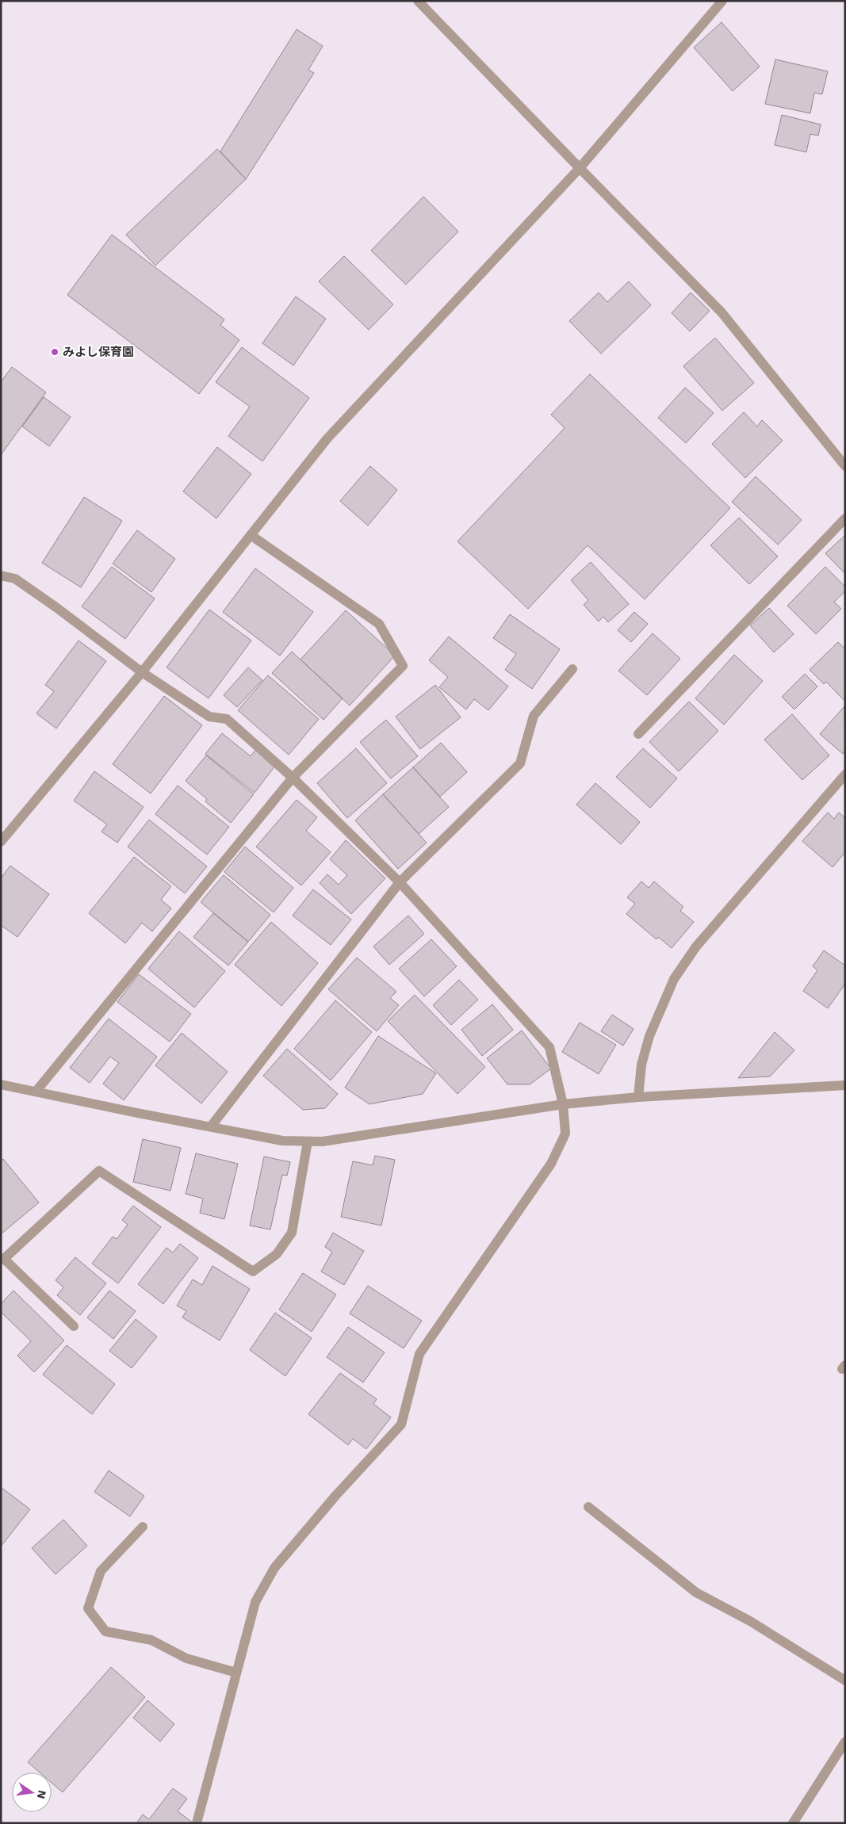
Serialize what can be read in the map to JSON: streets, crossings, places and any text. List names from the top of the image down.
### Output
{
  "places": ["みよし保育園"],
  "north": "right"
}
